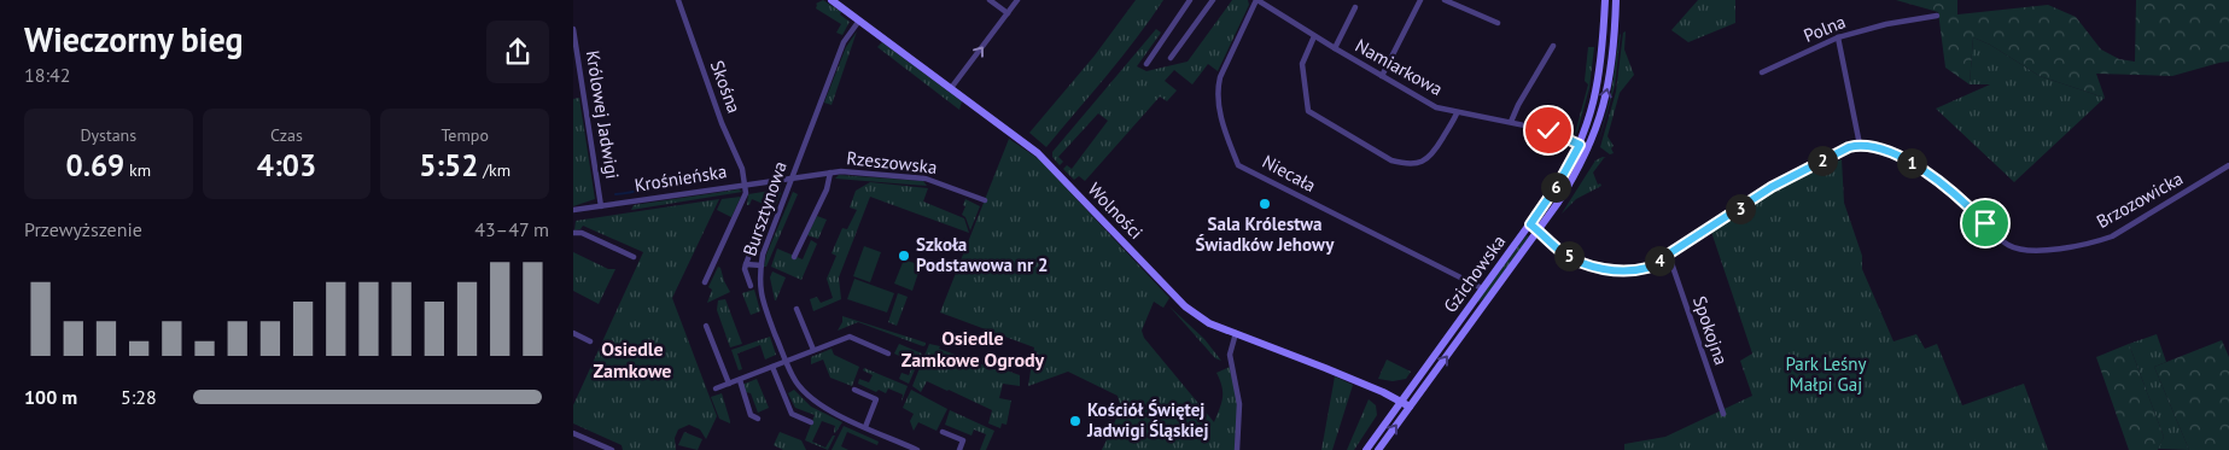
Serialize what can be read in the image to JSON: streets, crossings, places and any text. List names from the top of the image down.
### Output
{
  "streets": {
    "street": [
      "Polna",
      "Namiarkowa",
      "Skośna",
      "Królowej Jadwigi",
      "Rzeszowska",
      "Niecała",
      "Krośnieńska",
      "Brzozowicka",
      "Bursztynowa",
      "Wolności",
      "Gzichowska",
      "Spokojna"
    ]
  },
  "crossings": [
    ["Namiarkowa", "Niecała"],
    ["Namiarkowa", "Gzichowska"],
    ["Skośna", "Krośnieńska"],
    ["Królowej Jadwigi", "Krośnieńska"],
    ["Rzeszowska", "Krośnieńska"],
    ["Rzeszowska", "Bursztynowa"],
    ["Niecała", "Gzichowska"],
    ["Krośnieńska", "Bursztynowa"],
    ["Bursztynowa", "Wolności"],
    ["Wolności", "Gzichowska"]
  ],
  "districts": ["Osiedle Zamkowe Ogrody", "Osiedle Zamkowe"],
  "parks": ["Park Leśny Małpi Gaj"],
  "places": ["Sala Królestwa Świadków Jehowy", "Szkoła Podstawowa nr 2", "Kościół Świętej Jadwigi Śląskiej"],
  "page": {
    "heading": ["Wieczorny bieg", "18:42"],
    "stats": [
      ["Dystans", "0.69 km"],
      ["Czas", "4:03"],
      ["Tempo", "5:52 /km"]
    ],
    "pins": [
      "2",
      "1",
      "6",
      "3",
      "5",
      "4"
    ],
    "chart": ["Przewyższenie", "43–47 m"],
    "list": [
      {
        "name": "100 m",
        "note": "5:28"
      }
    ]
  }
}
